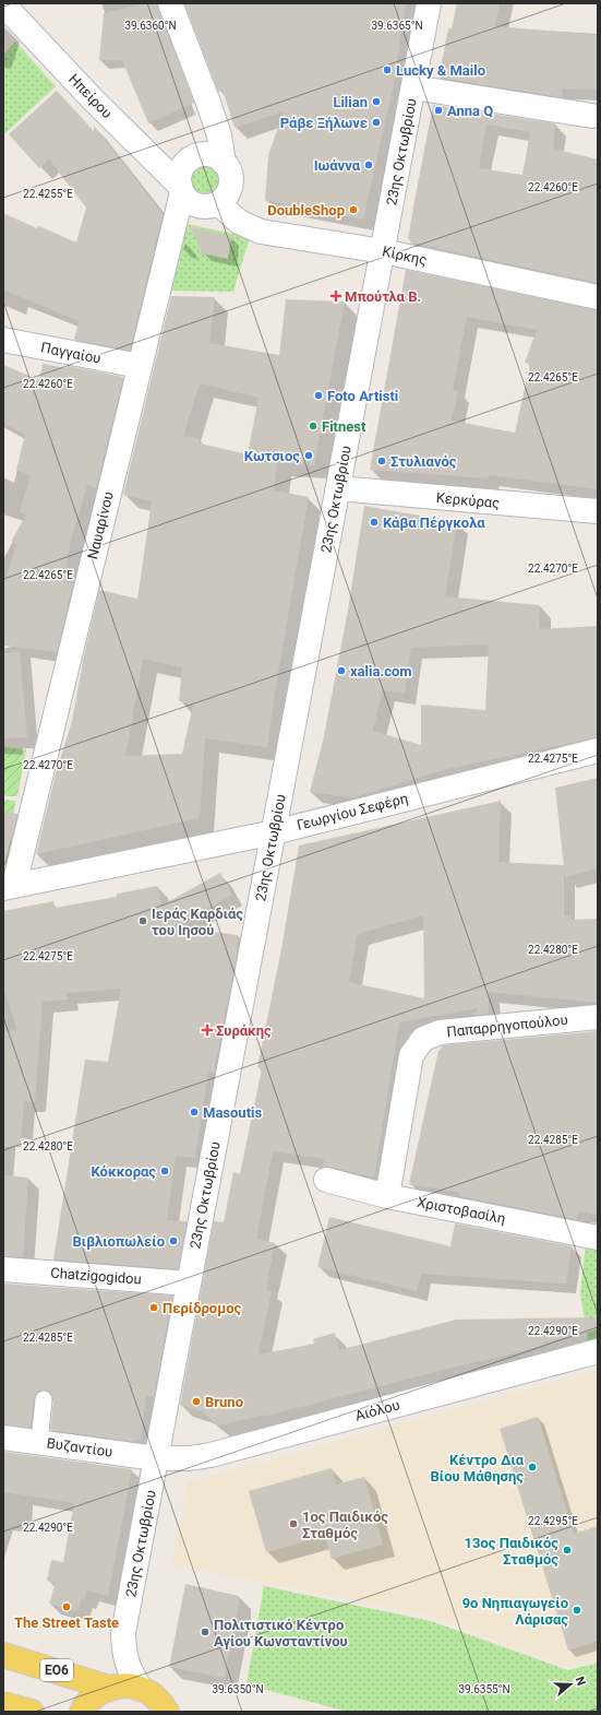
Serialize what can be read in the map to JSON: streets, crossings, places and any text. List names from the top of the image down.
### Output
{
  "streets": {
    "main road": ["ΕΟ6"],
    "street": [
      "Ηπείρου",
      "23ης Οκτωβρίου",
      "Κίρκης",
      "Παγγαίου",
      "Κερκύρας",
      "Ναυαρίνου",
      "Γεωργίου Σεφέρη",
      "Παπαρρηγοπούλου",
      "Χριστοβασίλη",
      "Chatzigogidou",
      "Αιόλου",
      "Βυζαντίου"
    ]
  },
  "crossings": [
    ["Ηπείρου", "Κίρκης"],
    ["Ηπείρου", "Ναυαρίνου"],
    ["23ης Οκτωβρίου", "Κίρκης"],
    ["23ης Οκτωβρίου", "Κερκύρας"],
    ["23ης Οκτωβρίου", "Γεωργίου Σεφέρη"],
    ["23ης Οκτωβρίου", "Chatzigogidou"],
    ["23ης Οκτωβρίου", "Αιόλου"],
    ["23ης Οκτωβρίου", "Βυζαντίου"],
    ["23ης Οκτωβρίου", "ΕΟ6"],
    ["Κίρκης", "Ναυαρίνου"],
    ["Παγγαίου", "Ναυαρίνου"],
    ["Ναυαρίνου", "Γεωργίου Σεφέρη"],
    ["Παπαρρηγοπούλου", "Χριστοβασίλη"],
    ["Αιόλου", "Βυζαντίου"]
  ],
  "places": {
    "other": [
      "Lucky & Mailo",
      "Lilian",
      "Anna Q",
      "Ράβε Ξήλωνε",
      "Ιωάννα",
      "DoubleShop",
      "Foto Artisti",
      "Fitnest",
      "Κωτσιος",
      "Στυλιανός",
      "Κάβα Πέργκολα",
      "xalia.com",
      "Ιεράς Καρδιάς του Ιησού",
      "Masoutis",
      "Κόκκορας",
      "Βιβλιοπωλείο",
      "Περίδρομος",
      "Bruno",
      "Κέντρο Δια Βίου Μάθησης",
      "1ος Παιδικός Σταθμός",
      "13ος Παιδικός Σταθμός",
      "The Street Taste",
      "9ο Νηπιαγωγείο Λάρισας",
      "Πολιτιστικό Κέντρο Αγίου Κωνσταντίνου"
    ],
    "health": ["Μπούτλα Β.", "Συράκης"]
  },
  "north": "right",
  "coordinates": [
    "39.6365°N",
    "39.6360°N",
    "22.4260°E",
    "22.4255°E",
    "22.4265°E",
    "22.4270°E",
    "22.4275°E",
    "22.4280°E",
    "22.4285°E",
    "22.4290°E",
    "22.4295°E",
    "39.6350°N",
    "39.6355°N"
  ]
}
